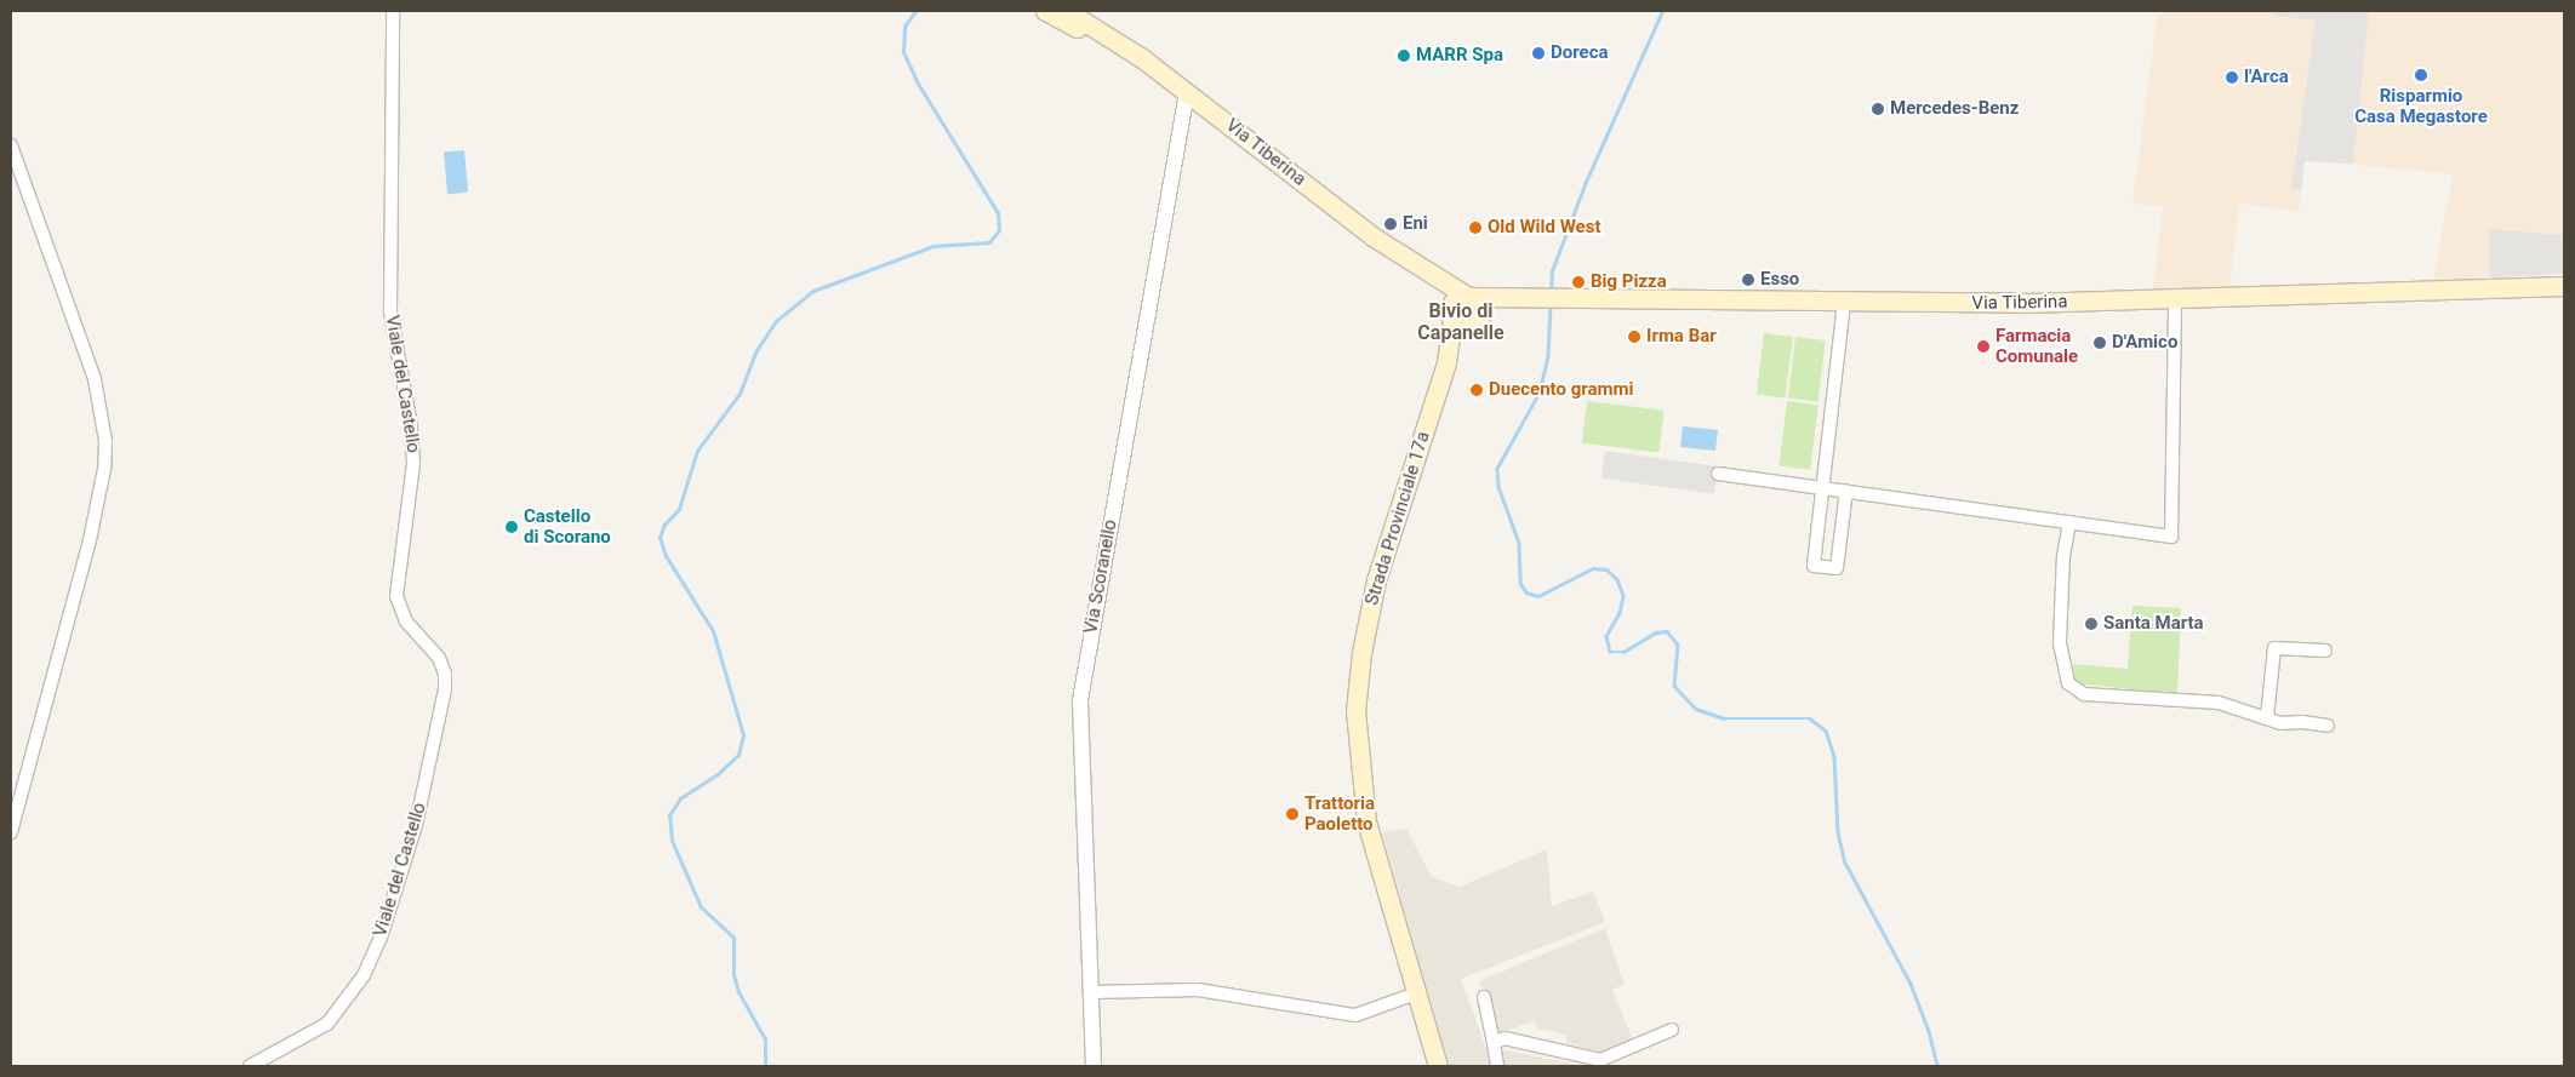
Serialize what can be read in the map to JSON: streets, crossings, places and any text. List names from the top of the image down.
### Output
{
  "streets": {
    "main road": ["Via Tiberina", "Strada Provinciale 17a"],
    "street": ["Viale del Castello", "Via Scoranello"]
  },
  "crossings": [
    ["Via Tiberina", "Strada Provinciale 17a"],
    ["Via Tiberina", "Via Scoranello"]
  ],
  "districts": ["Bivio di Capanelle"],
  "places": [
    "Doreca",
    "MARR Spa",
    "Risparmio Casa Megastore",
    "l'Arca",
    "Mercedes-Benz",
    "Eni",
    "Old Wild West",
    "Esso",
    "Big Pizza",
    "Irma Bar",
    "D'Amico",
    "Farmacia Comunale",
    "Duecento grammi",
    "Castello di Scorano",
    "Santa Marta",
    "Trattoria Paoletto"
  ]
}
